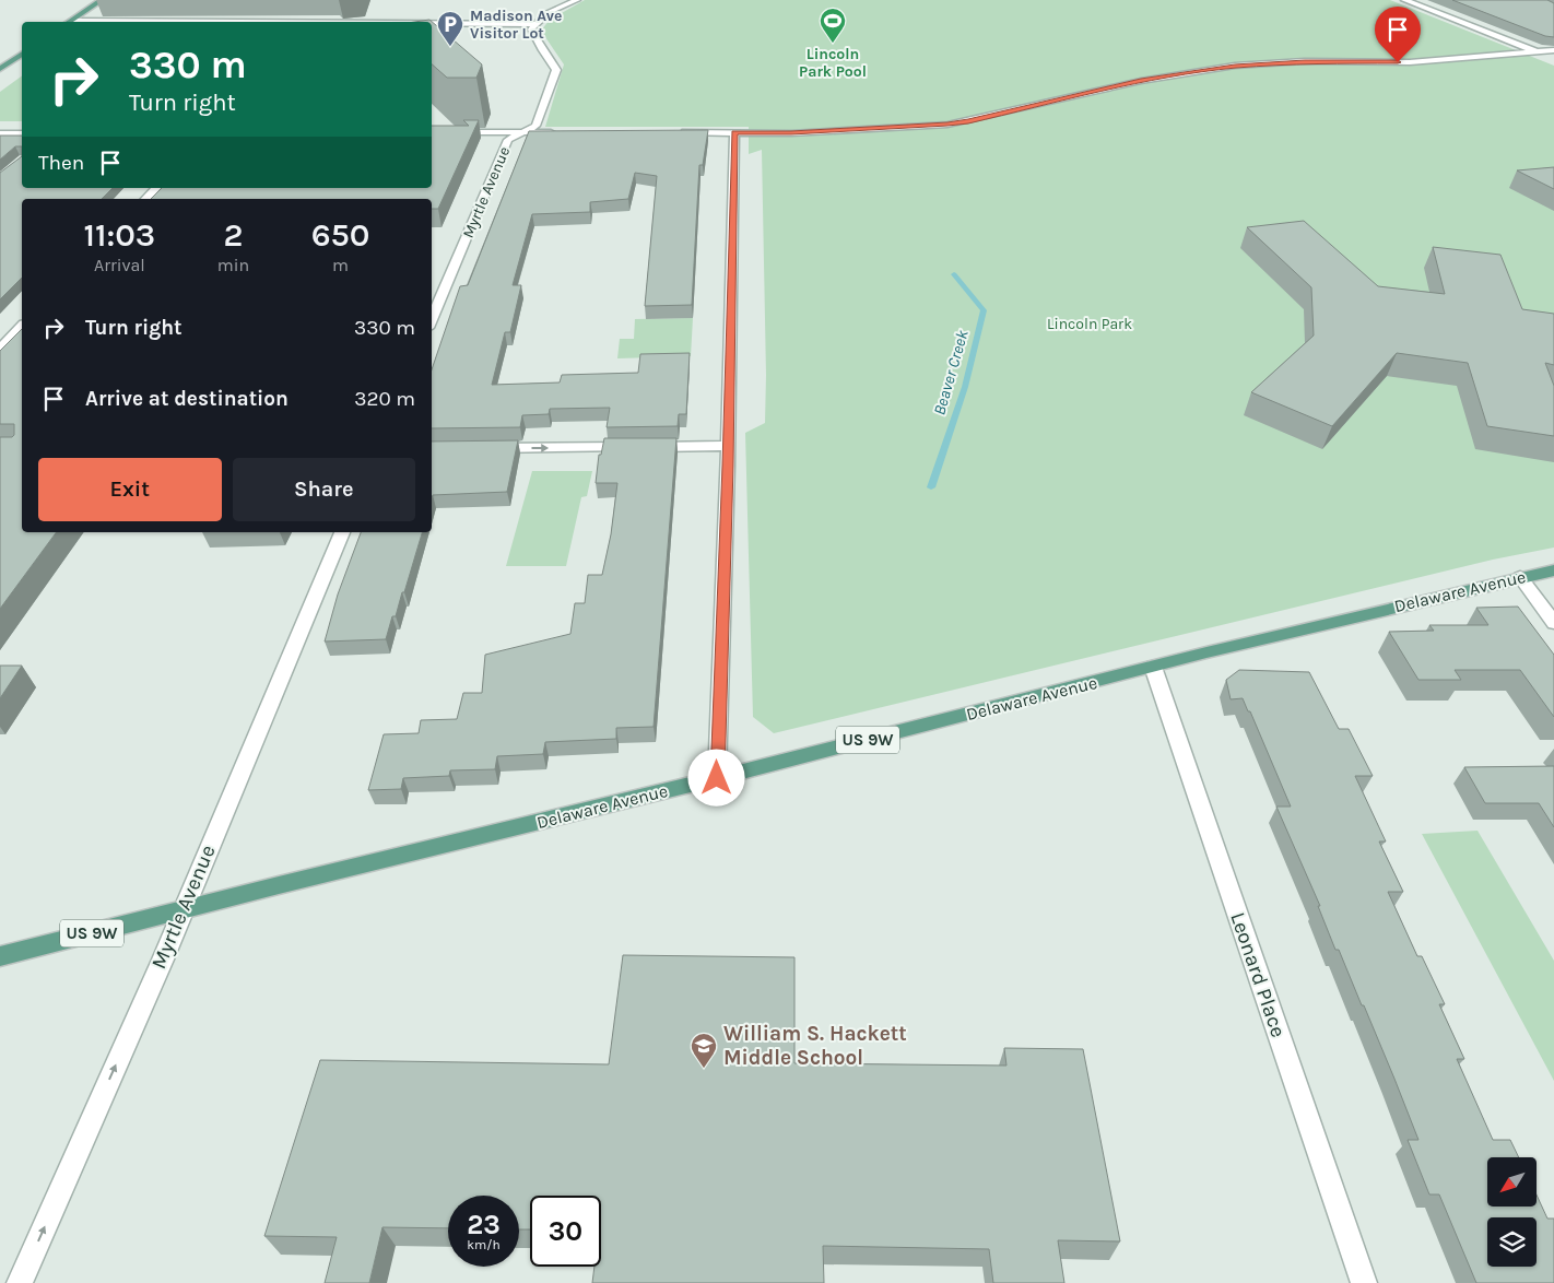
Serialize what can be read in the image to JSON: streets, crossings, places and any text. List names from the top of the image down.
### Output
{
  "streets": {
    "main road": ["Delaware Avenue", "US 9W"],
    "street": ["Myrtle Avenue", "Leonard Place"]
  },
  "crossings": [
    ["Myrtle Avenue", "Delaware Avenue"],
    ["Delaware Avenue", "Leonard Place"]
  ],
  "one_way": ["Myrtle Avenue"],
  "water": ["Beaver Creek"],
  "parks": ["Lincoln Park"],
  "places": {
    "sports": ["Lincoln Park Pool"],
    "parking": ["Madison Ave Visitor Lot"],
    "school or university": ["William S. Hackett Middle School"]
  },
  "north": "bottom left",
  "page": {
    "turn": ["330 m", "Turn right"],
    "then": "Then",
    "eta": [
      "11:03",
      "Arrival",
      "2",
      "min",
      "650",
      "m"
    ],
    "list": [
      {
        "name": "Turn right",
        "value": "330 m"
      },
      {
        "name": "Arrive at destination",
        "value": "320 m"
      }
    ],
    "buttons": ["Exit", "Share"],
    "speed": "23 km/h",
    "limit": "30"
  }
}
